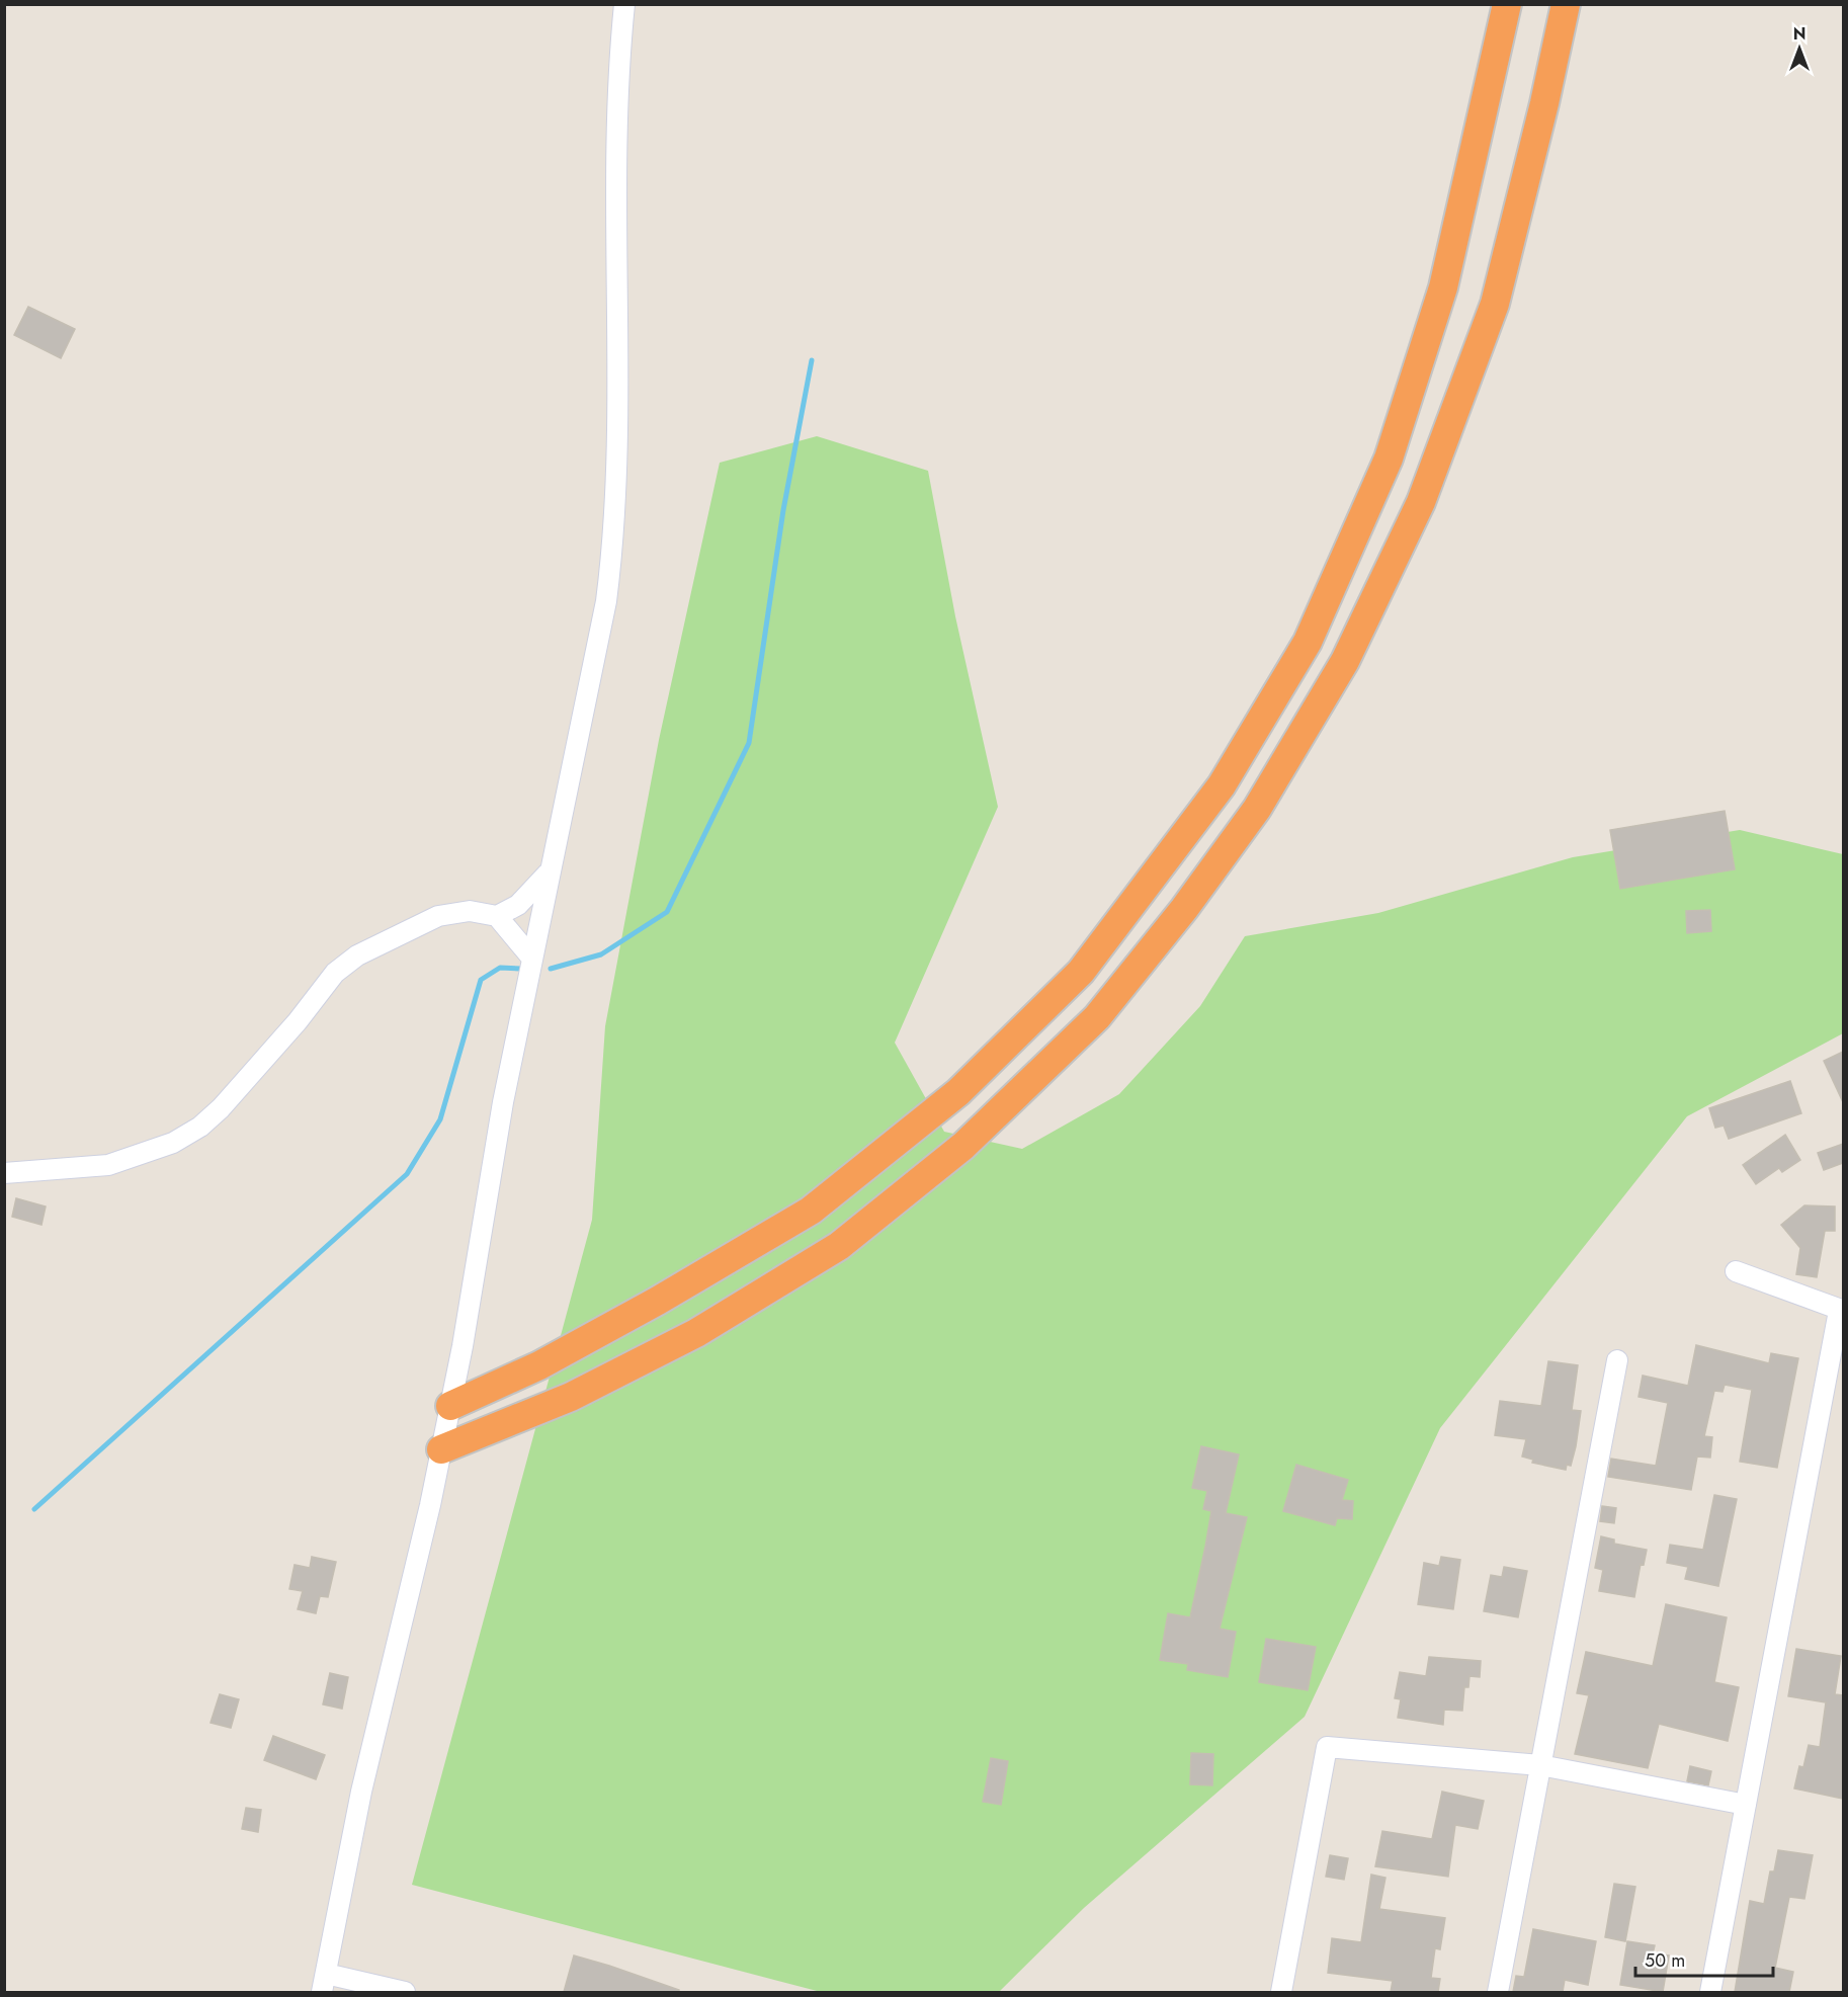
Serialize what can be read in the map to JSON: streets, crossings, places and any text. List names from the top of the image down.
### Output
{
  "scale_bar": "50 m",
  "north": "top"
}
